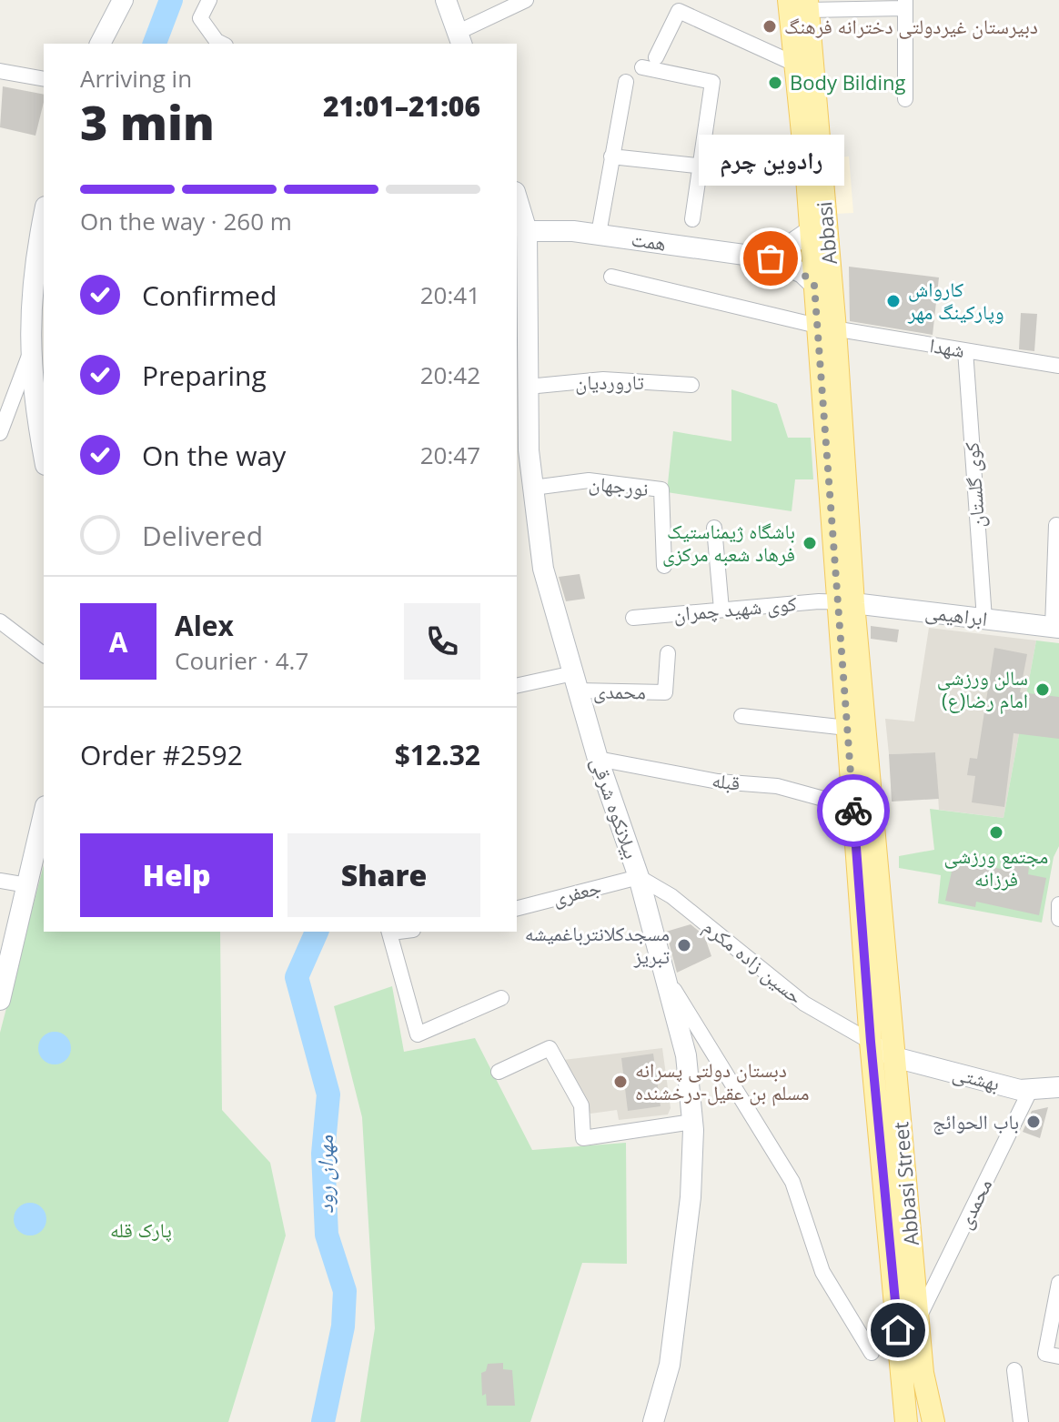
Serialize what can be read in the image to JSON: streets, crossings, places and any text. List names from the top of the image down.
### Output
{
  "streets": {
    "main road": [
      "Abbasi",
      "همت",
      "ابراهیمی",
      "بیلانکوه شرقی",
      "بهشتی",
      "Abbasi Street"
    ],
    "street": [
      "شهدا",
      "تاروردیان",
      "کوی گلستان",
      "نورجهان",
      "کوی شهید چمران",
      "محمدی",
      "قبله",
      "جعفری",
      "حسین زاده مکرم"
    ]
  },
  "crossings": [
    ["Abbasi", "همت"],
    ["Abbasi", "شهدا"],
    ["Abbasi", "Abbasi Street"],
    ["همت", "بیلانکوه شرقی"],
    ["همت", "Abbasi Street"],
    ["شهدا", "کوی گلستان"],
    ["شهدا", "Abbasi Street"],
    ["تاروردیان", "بیلانکوه شرقی"],
    ["کوی گلستان", "ابراهیمی"],
    ["نورجهان", "بیلانکوه شرقی"],
    ["کوی شهید چمران", "ابراهیمی"],
    ["کوی شهید چمران", "Abbasi Street"],
    ["ابراهیمی", "Abbasi Street"],
    ["محمدی", "بیلانکوه شرقی"],
    ["محمدی", "بهشتی"],
    ["محمدی", "Abbasi Street"],
    ["قبله", "بیلانکوه شرقی"],
    ["قبله", "Abbasi Street"],
    ["بیلانکوه شرقی", "جعفری"],
    ["بیلانکوه شرقی", "حسین زاده مکرم"],
    ["جعفری", "حسین زاده مکرم"],
    ["حسین زاده مکرم", "بهشتی"],
    ["حسین زاده مکرم", "Abbasi Street"],
    ["بهشتی", "Abbasi Street"]
  ],
  "water": ["مهران رود"],
  "parks": ["پارک قله"],
  "places": [
    "دبیرستان غیردولتی دخترانه فرهنگ",
    "Body Bilding",
    "رادوین چرم",
    "کارواش وپارکینگ مهر",
    "باشگاه ژیمناستیک فرهاد شعبه مرکزی",
    "سالن ورزشی امام رضا(ع)",
    "مجتمع ورزشی فرزانه",
    "مسجدکلانترباغمیشه تبریز",
    "دبستان دولتی پسرانه مسلم بن عقیل-درخشنده",
    "باب الحوائج"
  ],
  "page": {
    "heading": ["3 min", "Arriving in", "21:01–21:06"],
    "panel": [
      "Alex",
      "Courier · 4.7",
      "Order #2592",
      "$12.32"
    ],
    "bubble": "رادوین چرم",
    "bar": "On the way · 260 m",
    "list": [
      ["Confirmed", "20:41"],
      ["Preparing", "20:42"],
      ["On the way", "20:47"],
      "Delivered"
    ],
    "round": "A",
    "buttons": ["Help", "Share"]
  }
}
